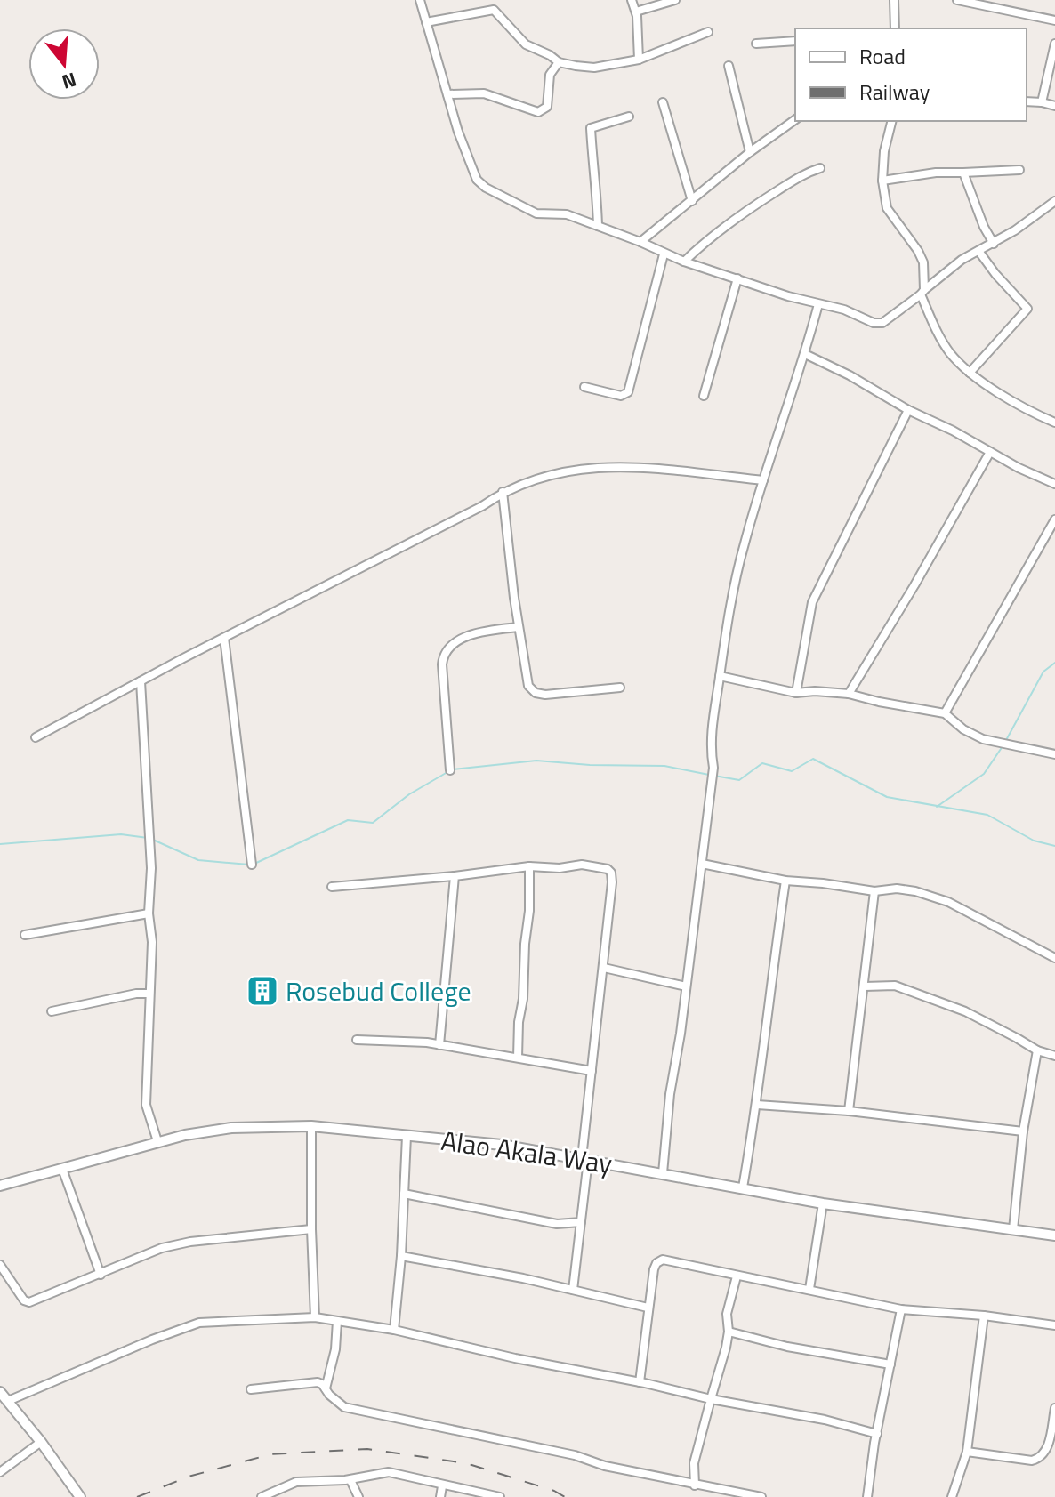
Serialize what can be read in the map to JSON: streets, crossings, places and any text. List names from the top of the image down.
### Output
{
  "streets": {
    "street": ["Alao Akala Way"]
  },
  "places": {
    "building": ["Rosebud College"]
  },
  "legend": ["Road", "Railway"],
  "north": "bottom"
}
